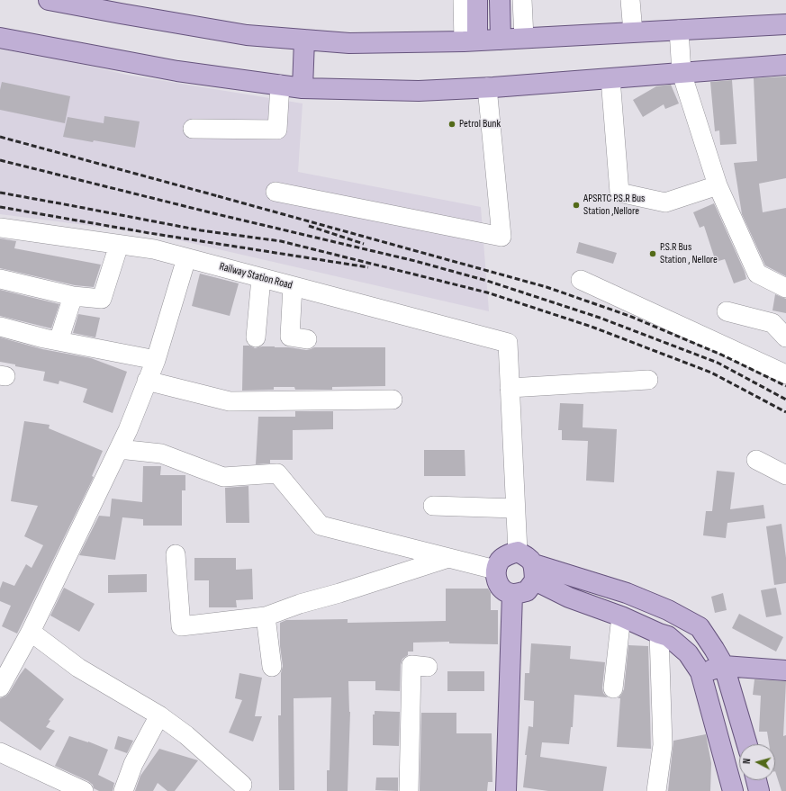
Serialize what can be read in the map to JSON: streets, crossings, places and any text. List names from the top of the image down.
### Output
{
  "streets": {
    "street": ["Railway Station Road"]
  },
  "places": ["Petrol Bunk", "APSRTC P.S.R Bus Station ,Nellore", "P.S.R Bus Station , Nellore"],
  "north": "left"
}
